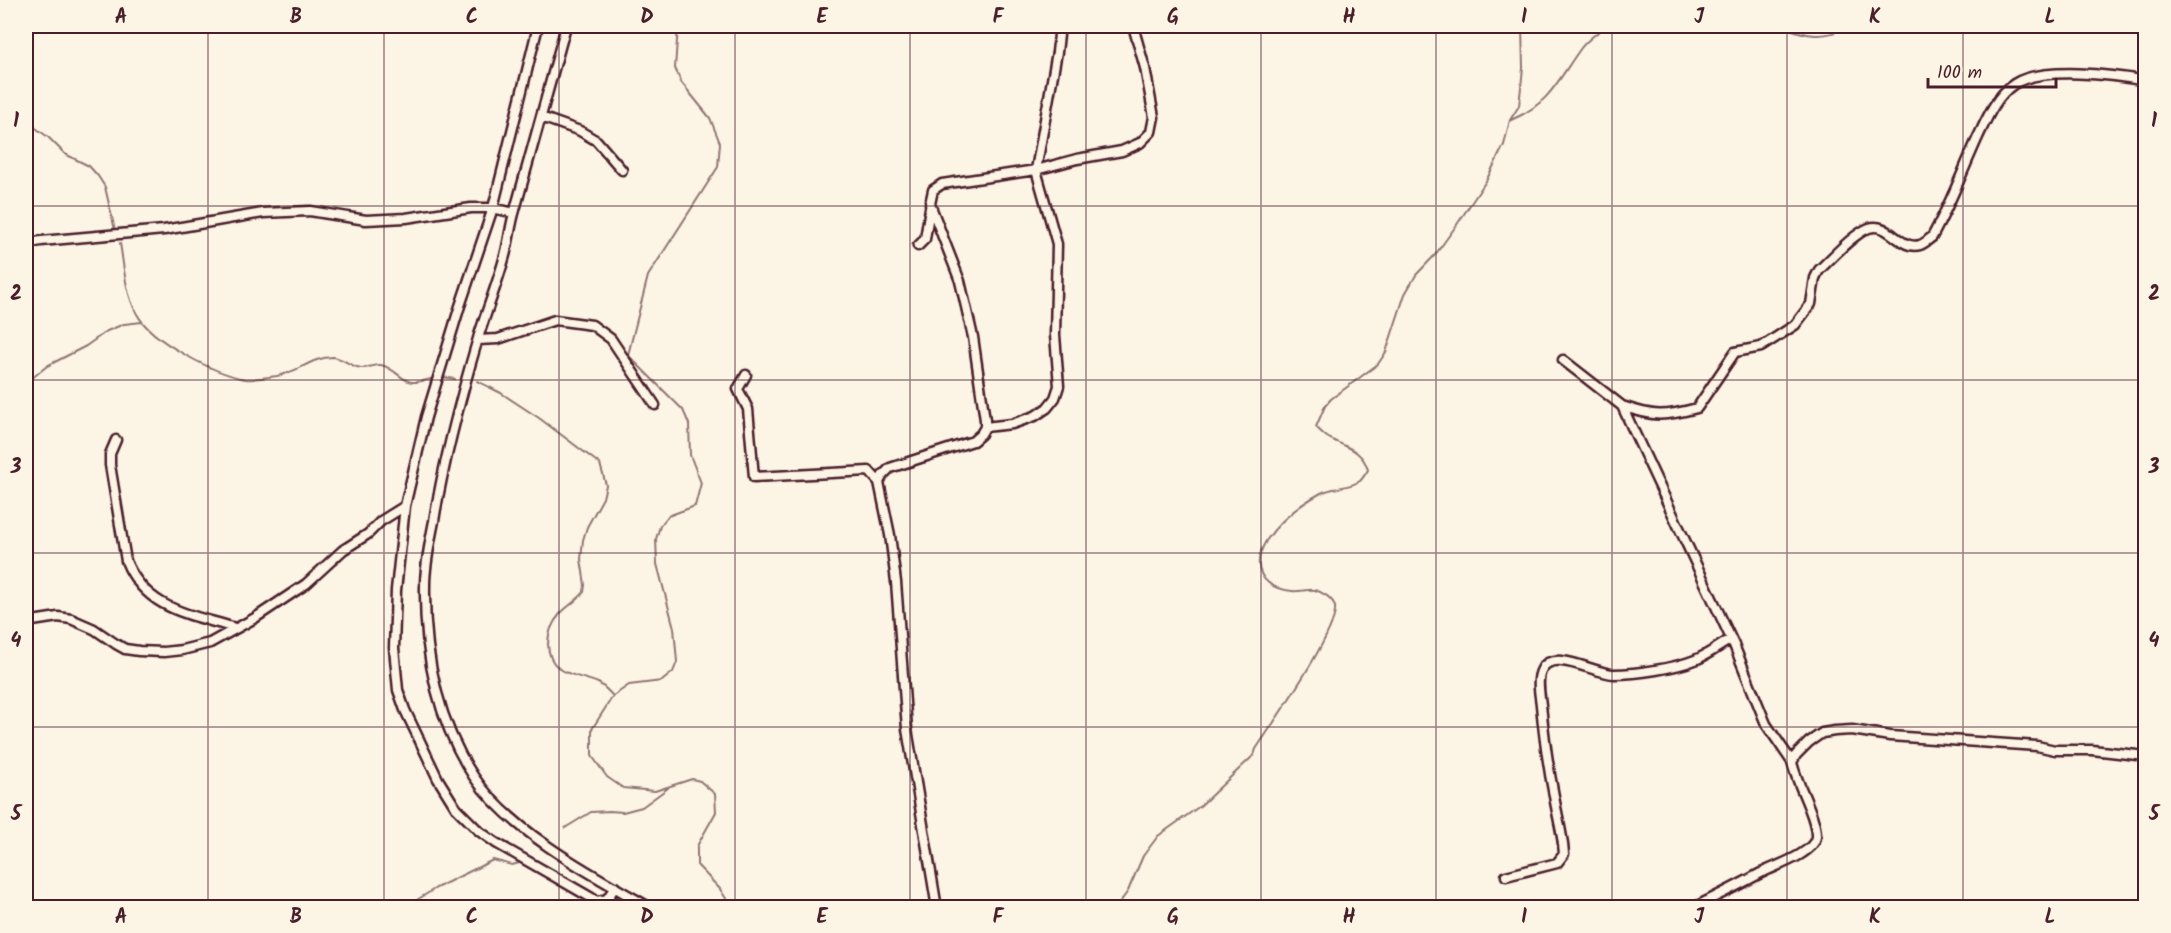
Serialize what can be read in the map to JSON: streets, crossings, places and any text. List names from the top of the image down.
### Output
{
  "scale_bar": "100 m",
  "grid": {
    "columns": [
      "A",
      "B",
      "C",
      "D",
      "E",
      "F",
      "G",
      "H",
      "I",
      "J",
      "K",
      "L"
    ],
    "rows": [
      "1",
      "2",
      "3",
      "4",
      "5"
    ]
  }
}
